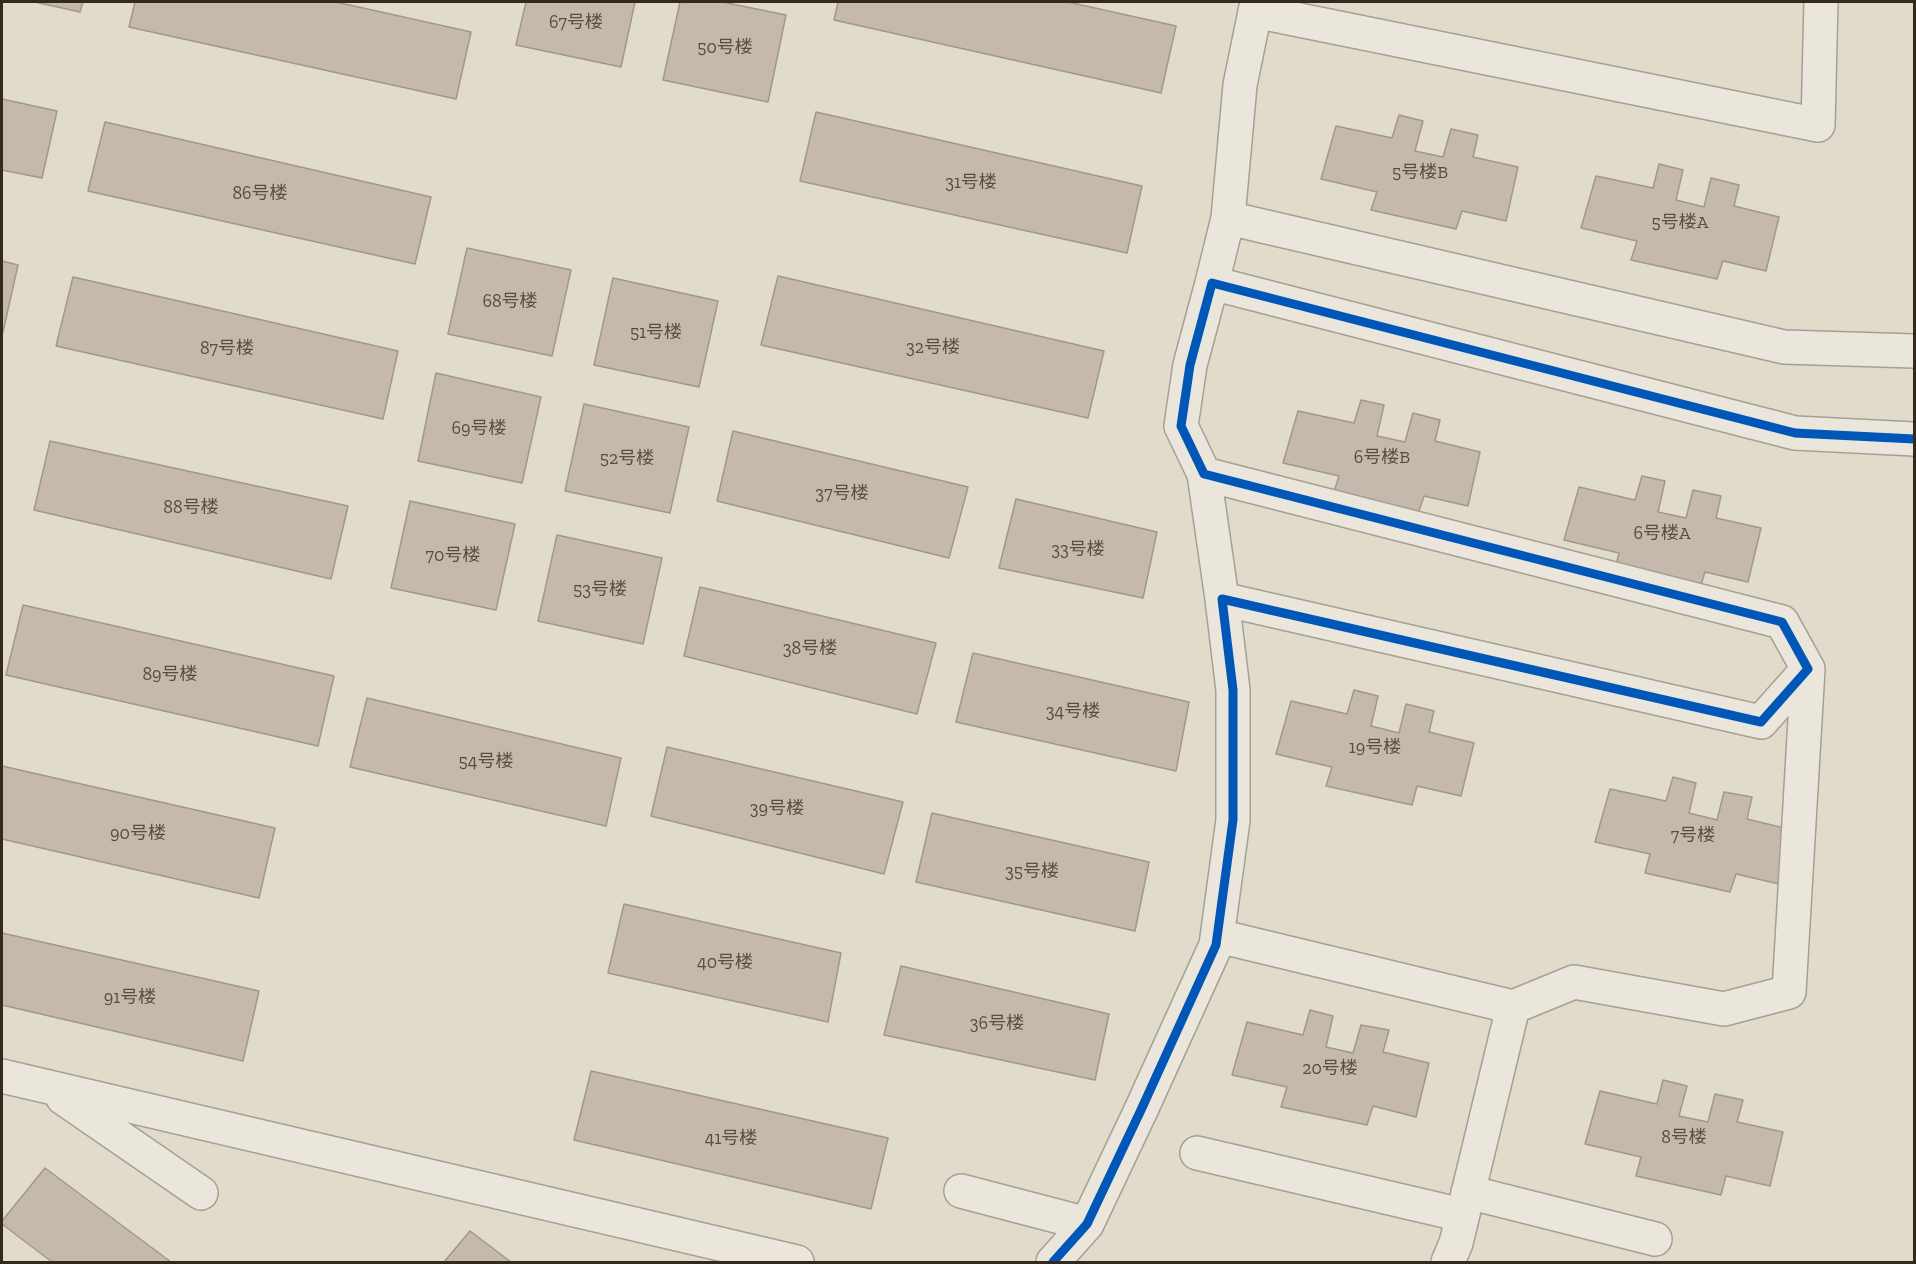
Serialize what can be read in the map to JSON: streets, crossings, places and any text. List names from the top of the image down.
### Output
{
  "house_numbers": [
    "67号楼",
    "50号楼",
    "5号楼B",
    "31号楼",
    "86号楼",
    "5号楼A",
    "68号楼",
    "51号楼",
    "32号楼",
    "87号楼",
    "69号楼",
    "6号楼B",
    "52号楼",
    "37号楼",
    "88号楼",
    "6号楼A",
    "33号楼",
    "70号楼",
    "53号楼",
    "38号楼",
    "89号楼",
    "34号楼",
    "19号楼",
    "54号楼",
    "39号楼",
    "90号楼",
    "7号楼",
    "35号楼",
    "40号楼",
    "91号楼",
    "36号楼",
    "20号楼",
    "8号楼",
    "41号楼"
  ]
}
